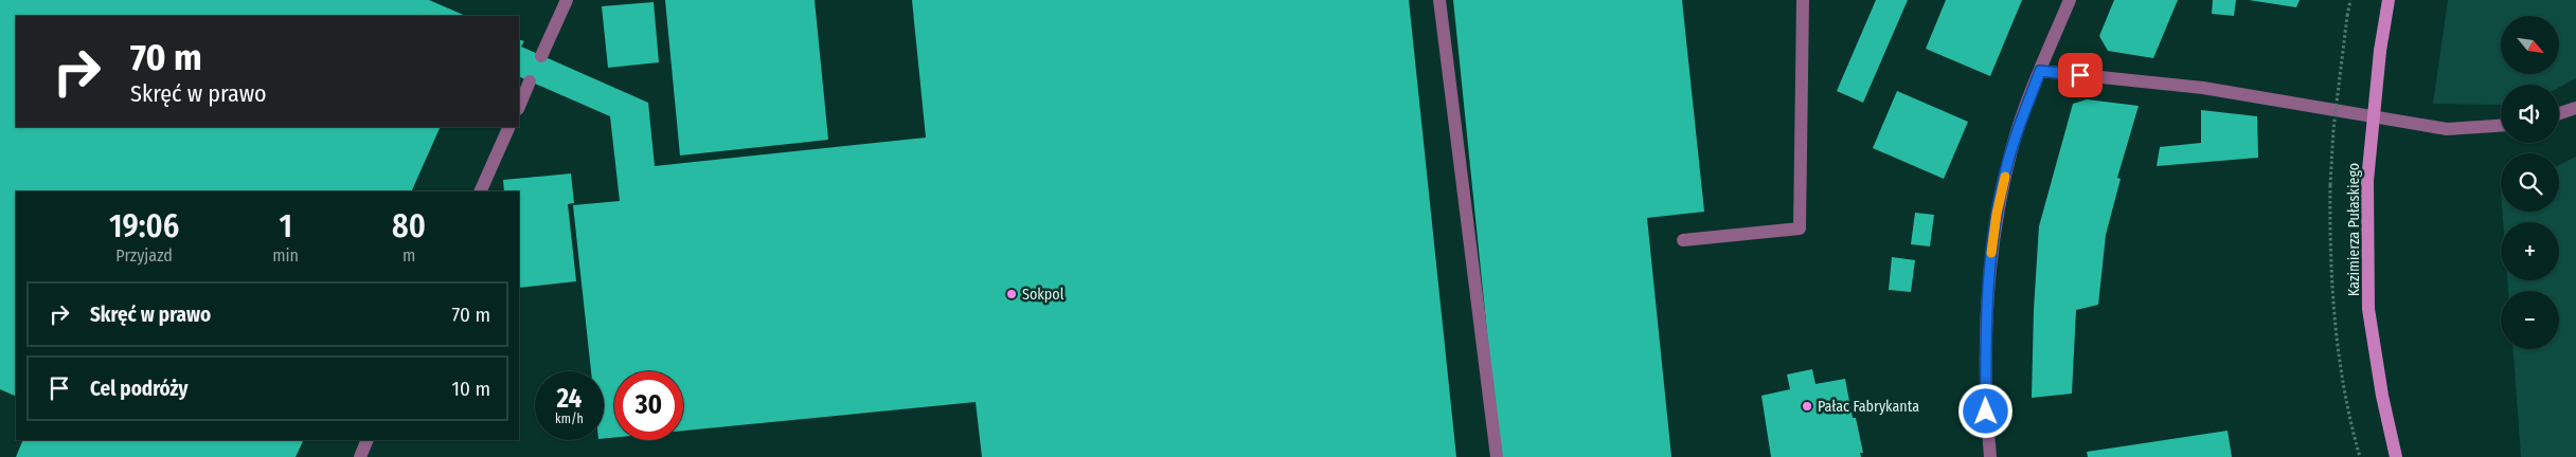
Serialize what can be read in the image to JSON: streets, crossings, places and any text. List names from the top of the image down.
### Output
{
  "streets": {
    "main road": ["Kazimierza Pułaskiego"]
  },
  "places": ["Sokpol", "Pałac Fabrykanta"],
  "north": "bottom right",
  "page": {
    "map_buttons": ["+", "−"],
    "turn": ["70 m", "Skręć w prawo"],
    "eta": [
      "19:06",
      "Przyjazd",
      "1",
      "min",
      "80",
      "m"
    ],
    "list": [
      {
        "name": "Skręć w prawo",
        "value": "70 m"
      },
      {
        "name": "Cel podróży",
        "value": "10 m"
      }
    ],
    "speed": "24 km/h",
    "limit": "30"
  }
}
